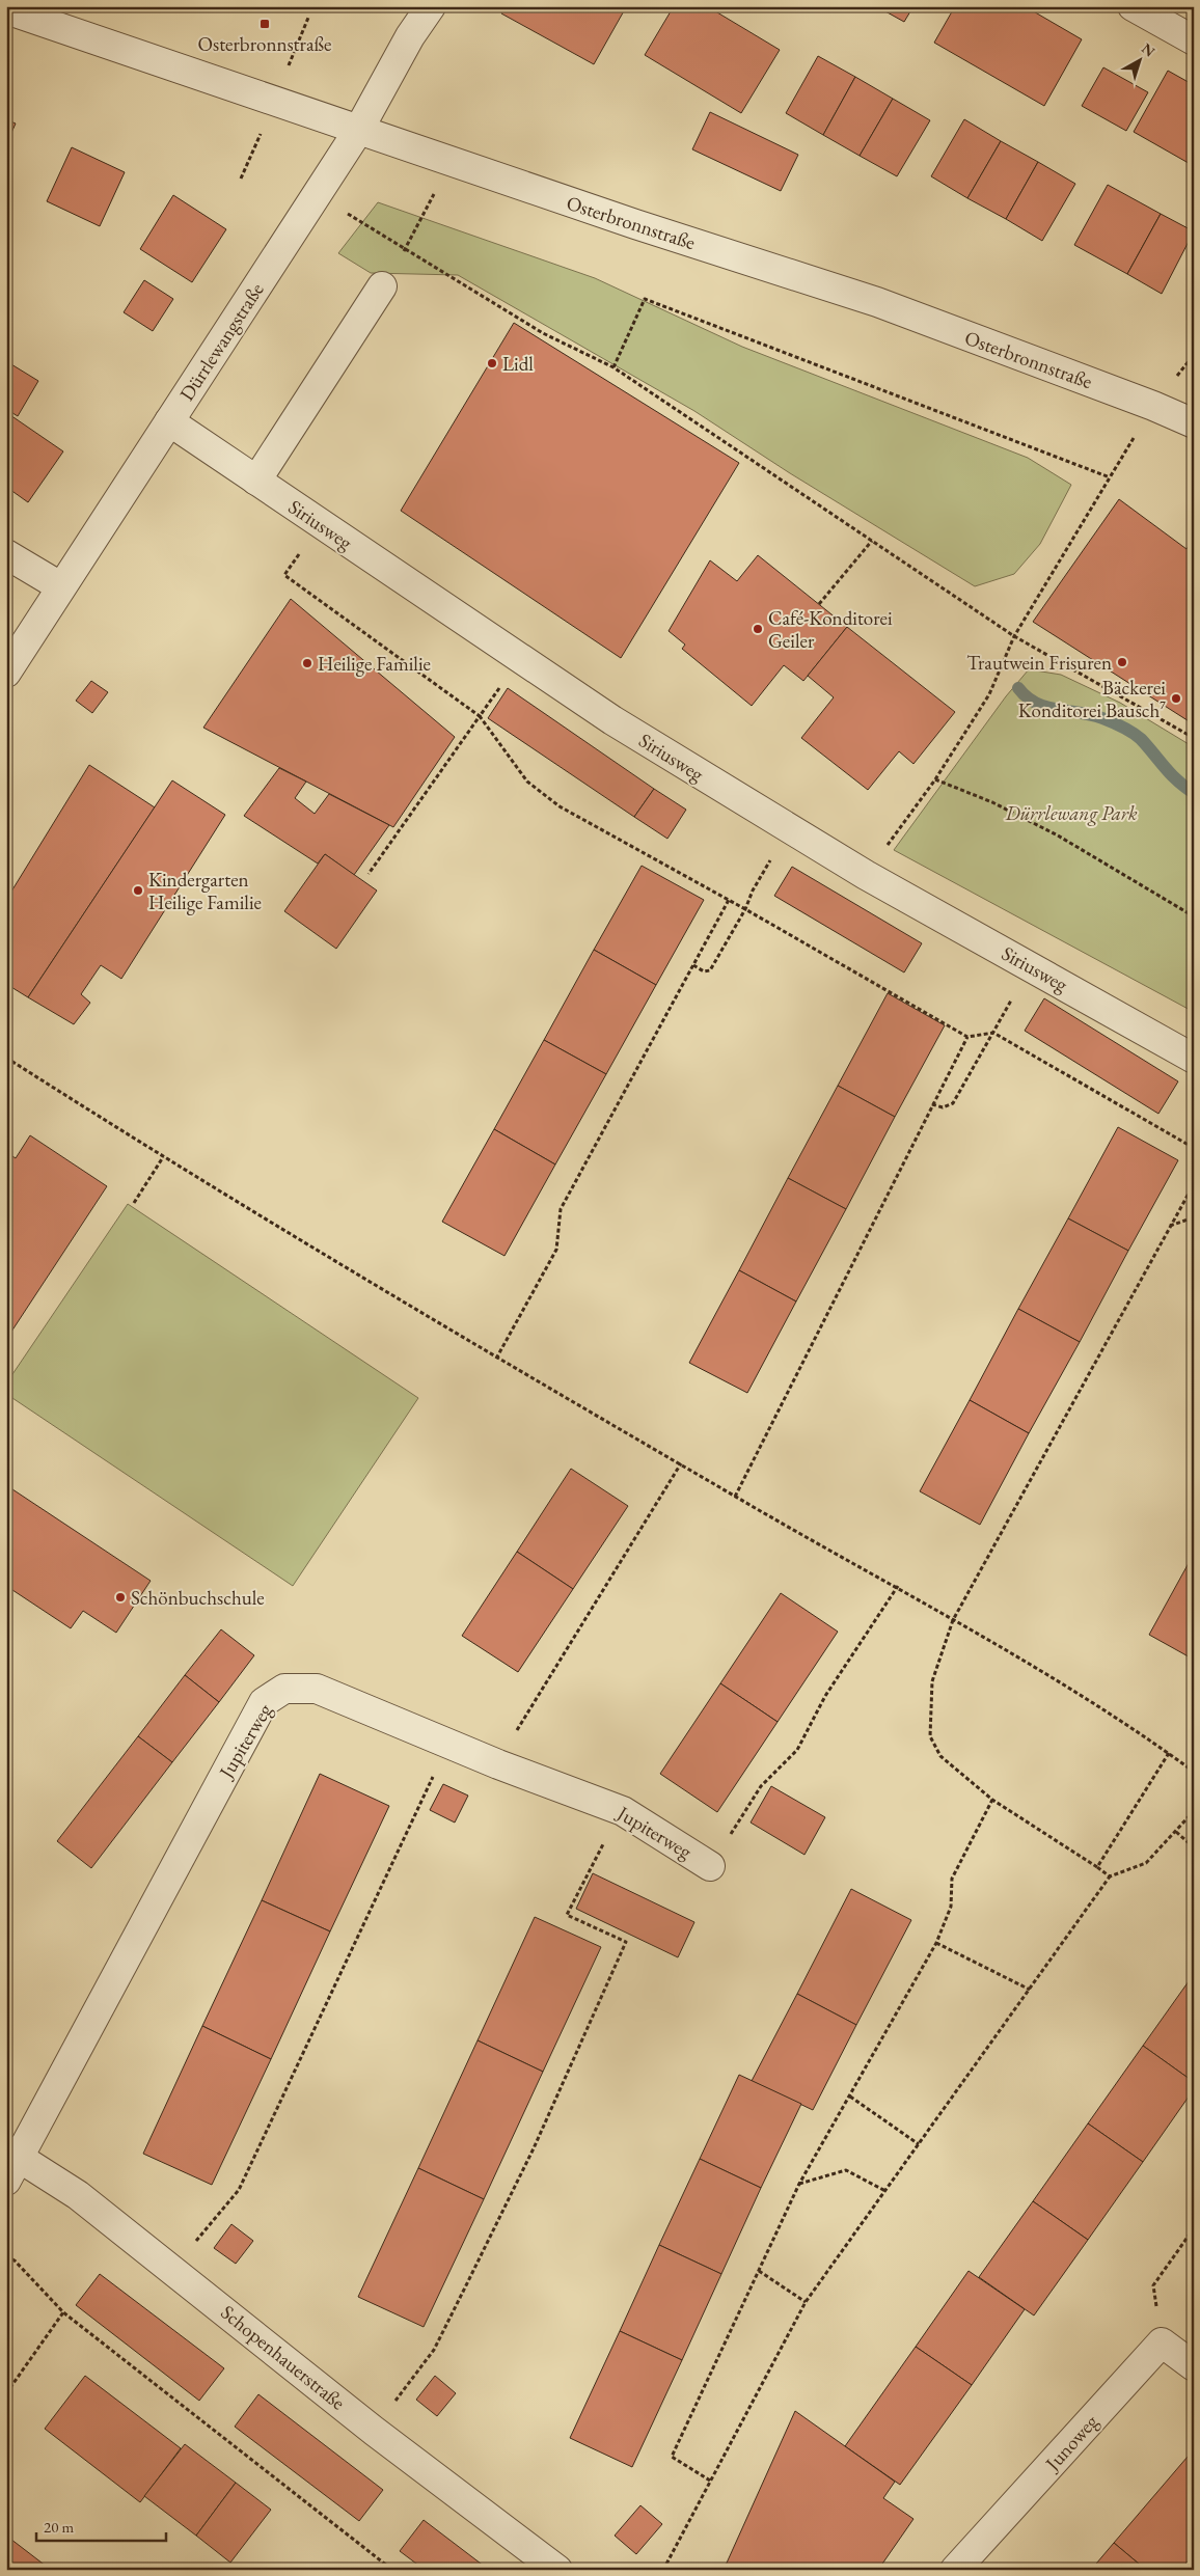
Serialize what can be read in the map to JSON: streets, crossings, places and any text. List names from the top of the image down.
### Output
{
  "streets": {
    "street": [
      "Osterbronnstraße",
      "Dürrlewangstraße",
      "Siriusweg",
      "Jupiterweg",
      "Schopenhauerstraße",
      "Junoweg"
    ]
  },
  "crossings": [
    ["Osterbronnstraße", "Dürrlewangstraße"],
    ["Dürrlewangstraße", "Siriusweg"],
    ["Jupiterweg", "Schopenhauerstraße"]
  ],
  "parks": ["Dürrlewang Park"],
  "places": {
    "transit": ["Osterbronnstraße"],
    "other": [
      "Lidl",
      "Café-Konditorei Geiler",
      "Trautwein Frisuren",
      "Heilige Familie",
      "Bäckerei Konditorei Bausch⁷",
      "Kindergarten Heilige Familie",
      "Schönbuchschule"
    ]
  },
  "scale_bar": "20 m",
  "north": "top right"
}
